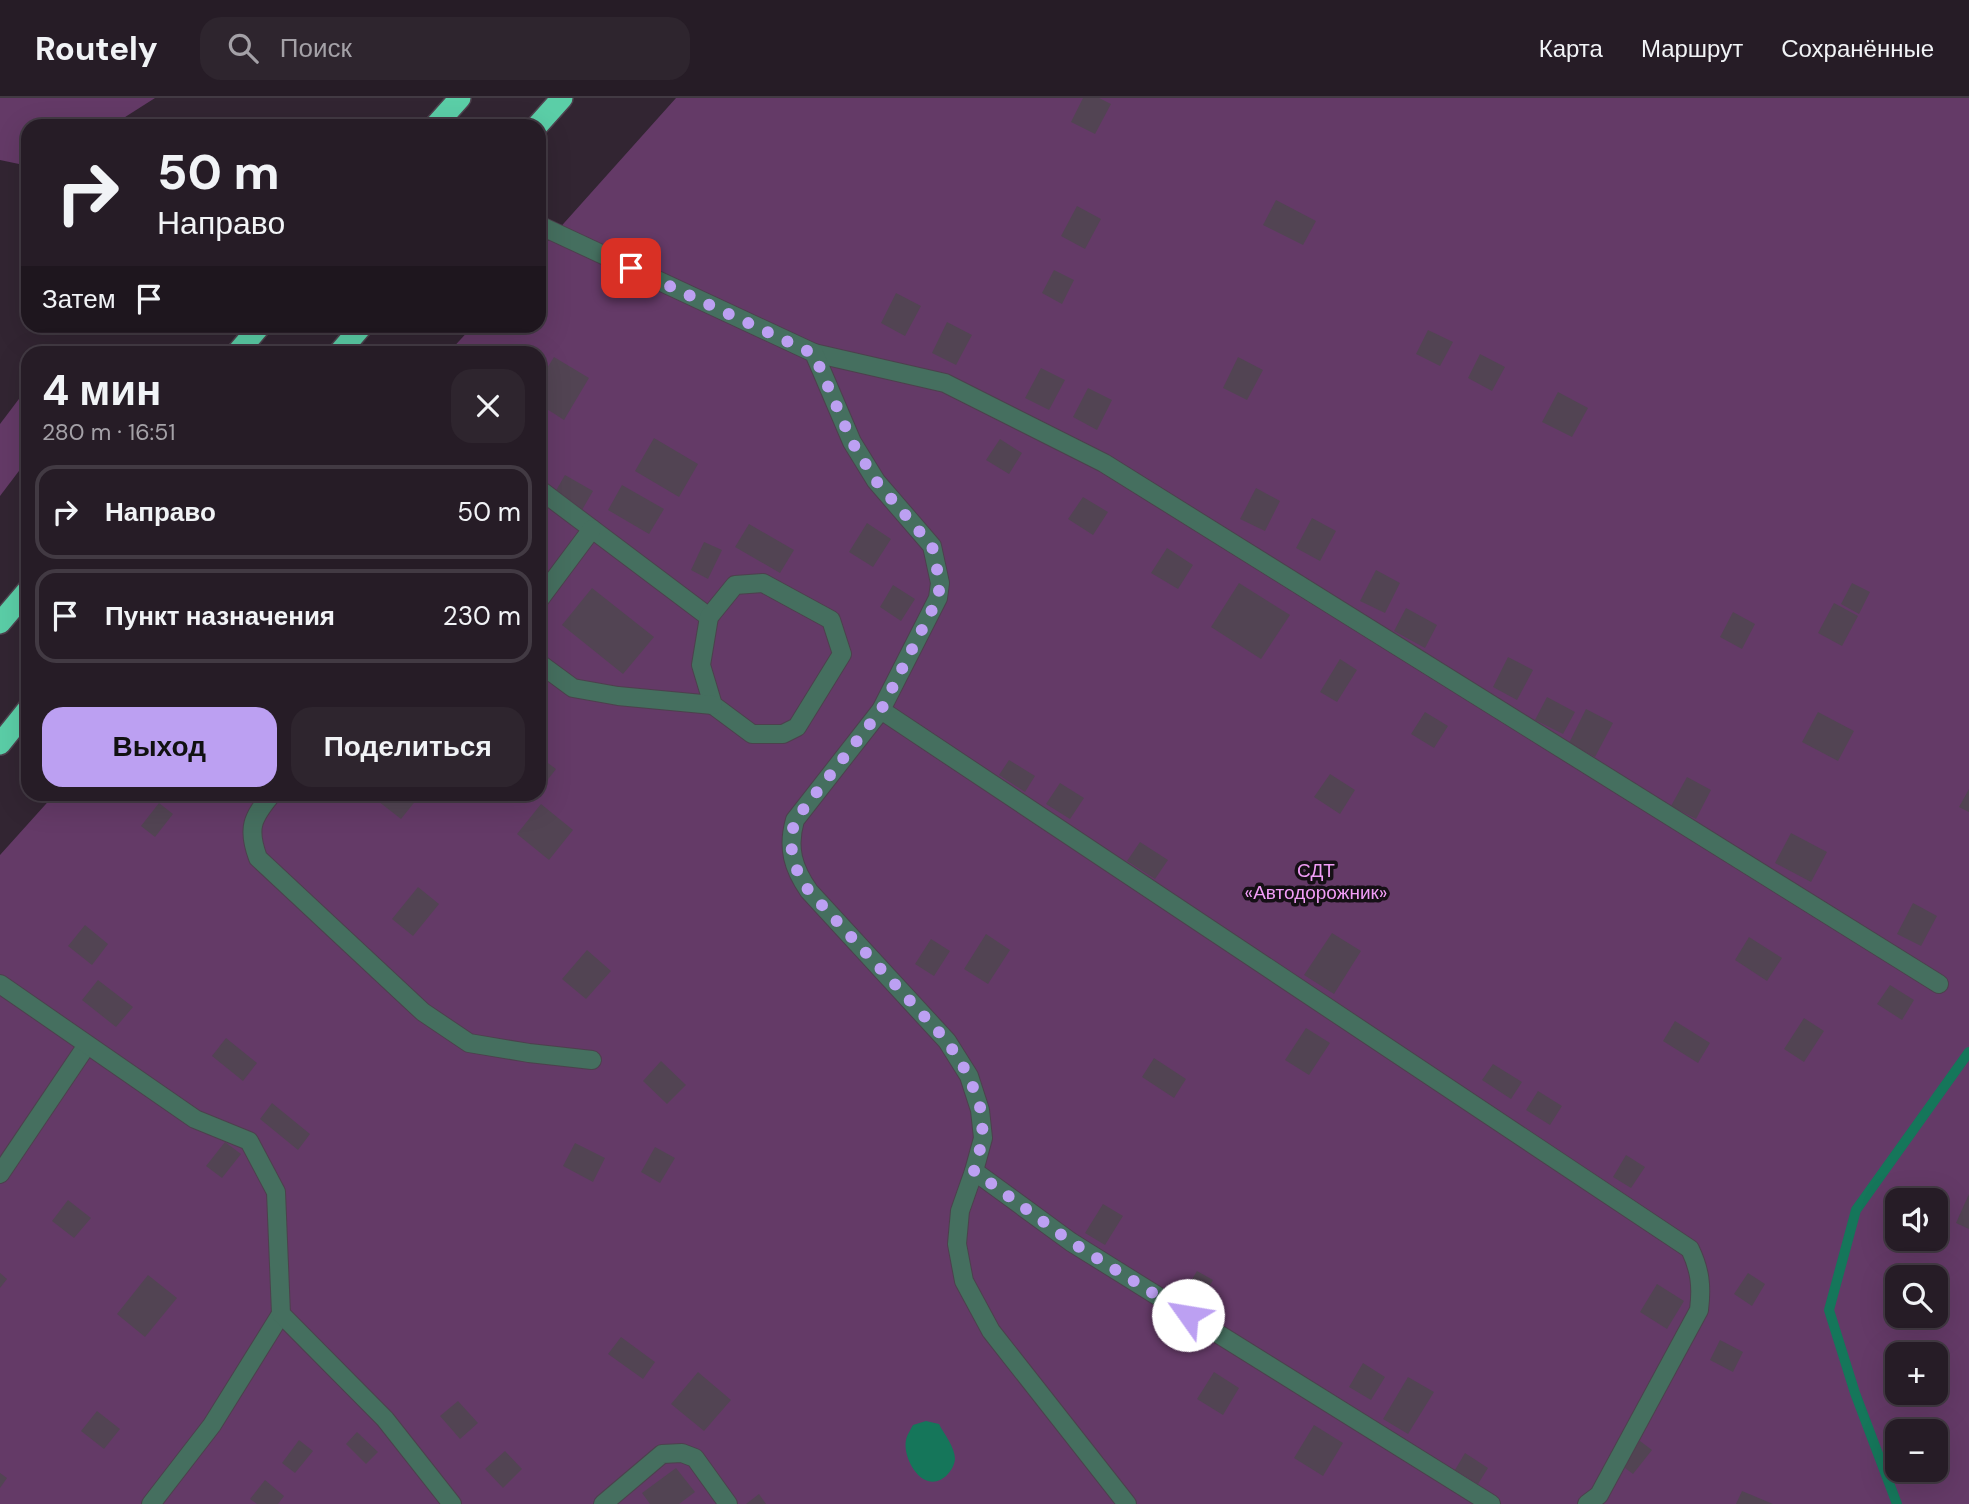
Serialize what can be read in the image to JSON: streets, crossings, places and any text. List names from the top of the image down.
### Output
{
  "parks": ["СДТ «Автодорожник»"],
  "page": {
    "header": "Routely",
    "search": "Поиск",
    "nav": ["Карта", "Маршрут", "Сохранённые"],
    "turn": ["50 m", "Направо"],
    "then": "Затем",
    "heading": ["4 мин", "280 m · 16:51"],
    "list": [
      {
        "name": "Направо",
        "value": "50 m"
      },
      {
        "name": "Пункт назначения",
        "value": "230 m"
      }
    ],
    "buttons": ["Выход", "Поделиться"],
    "map_buttons": ["+", "−"]
  }
}
